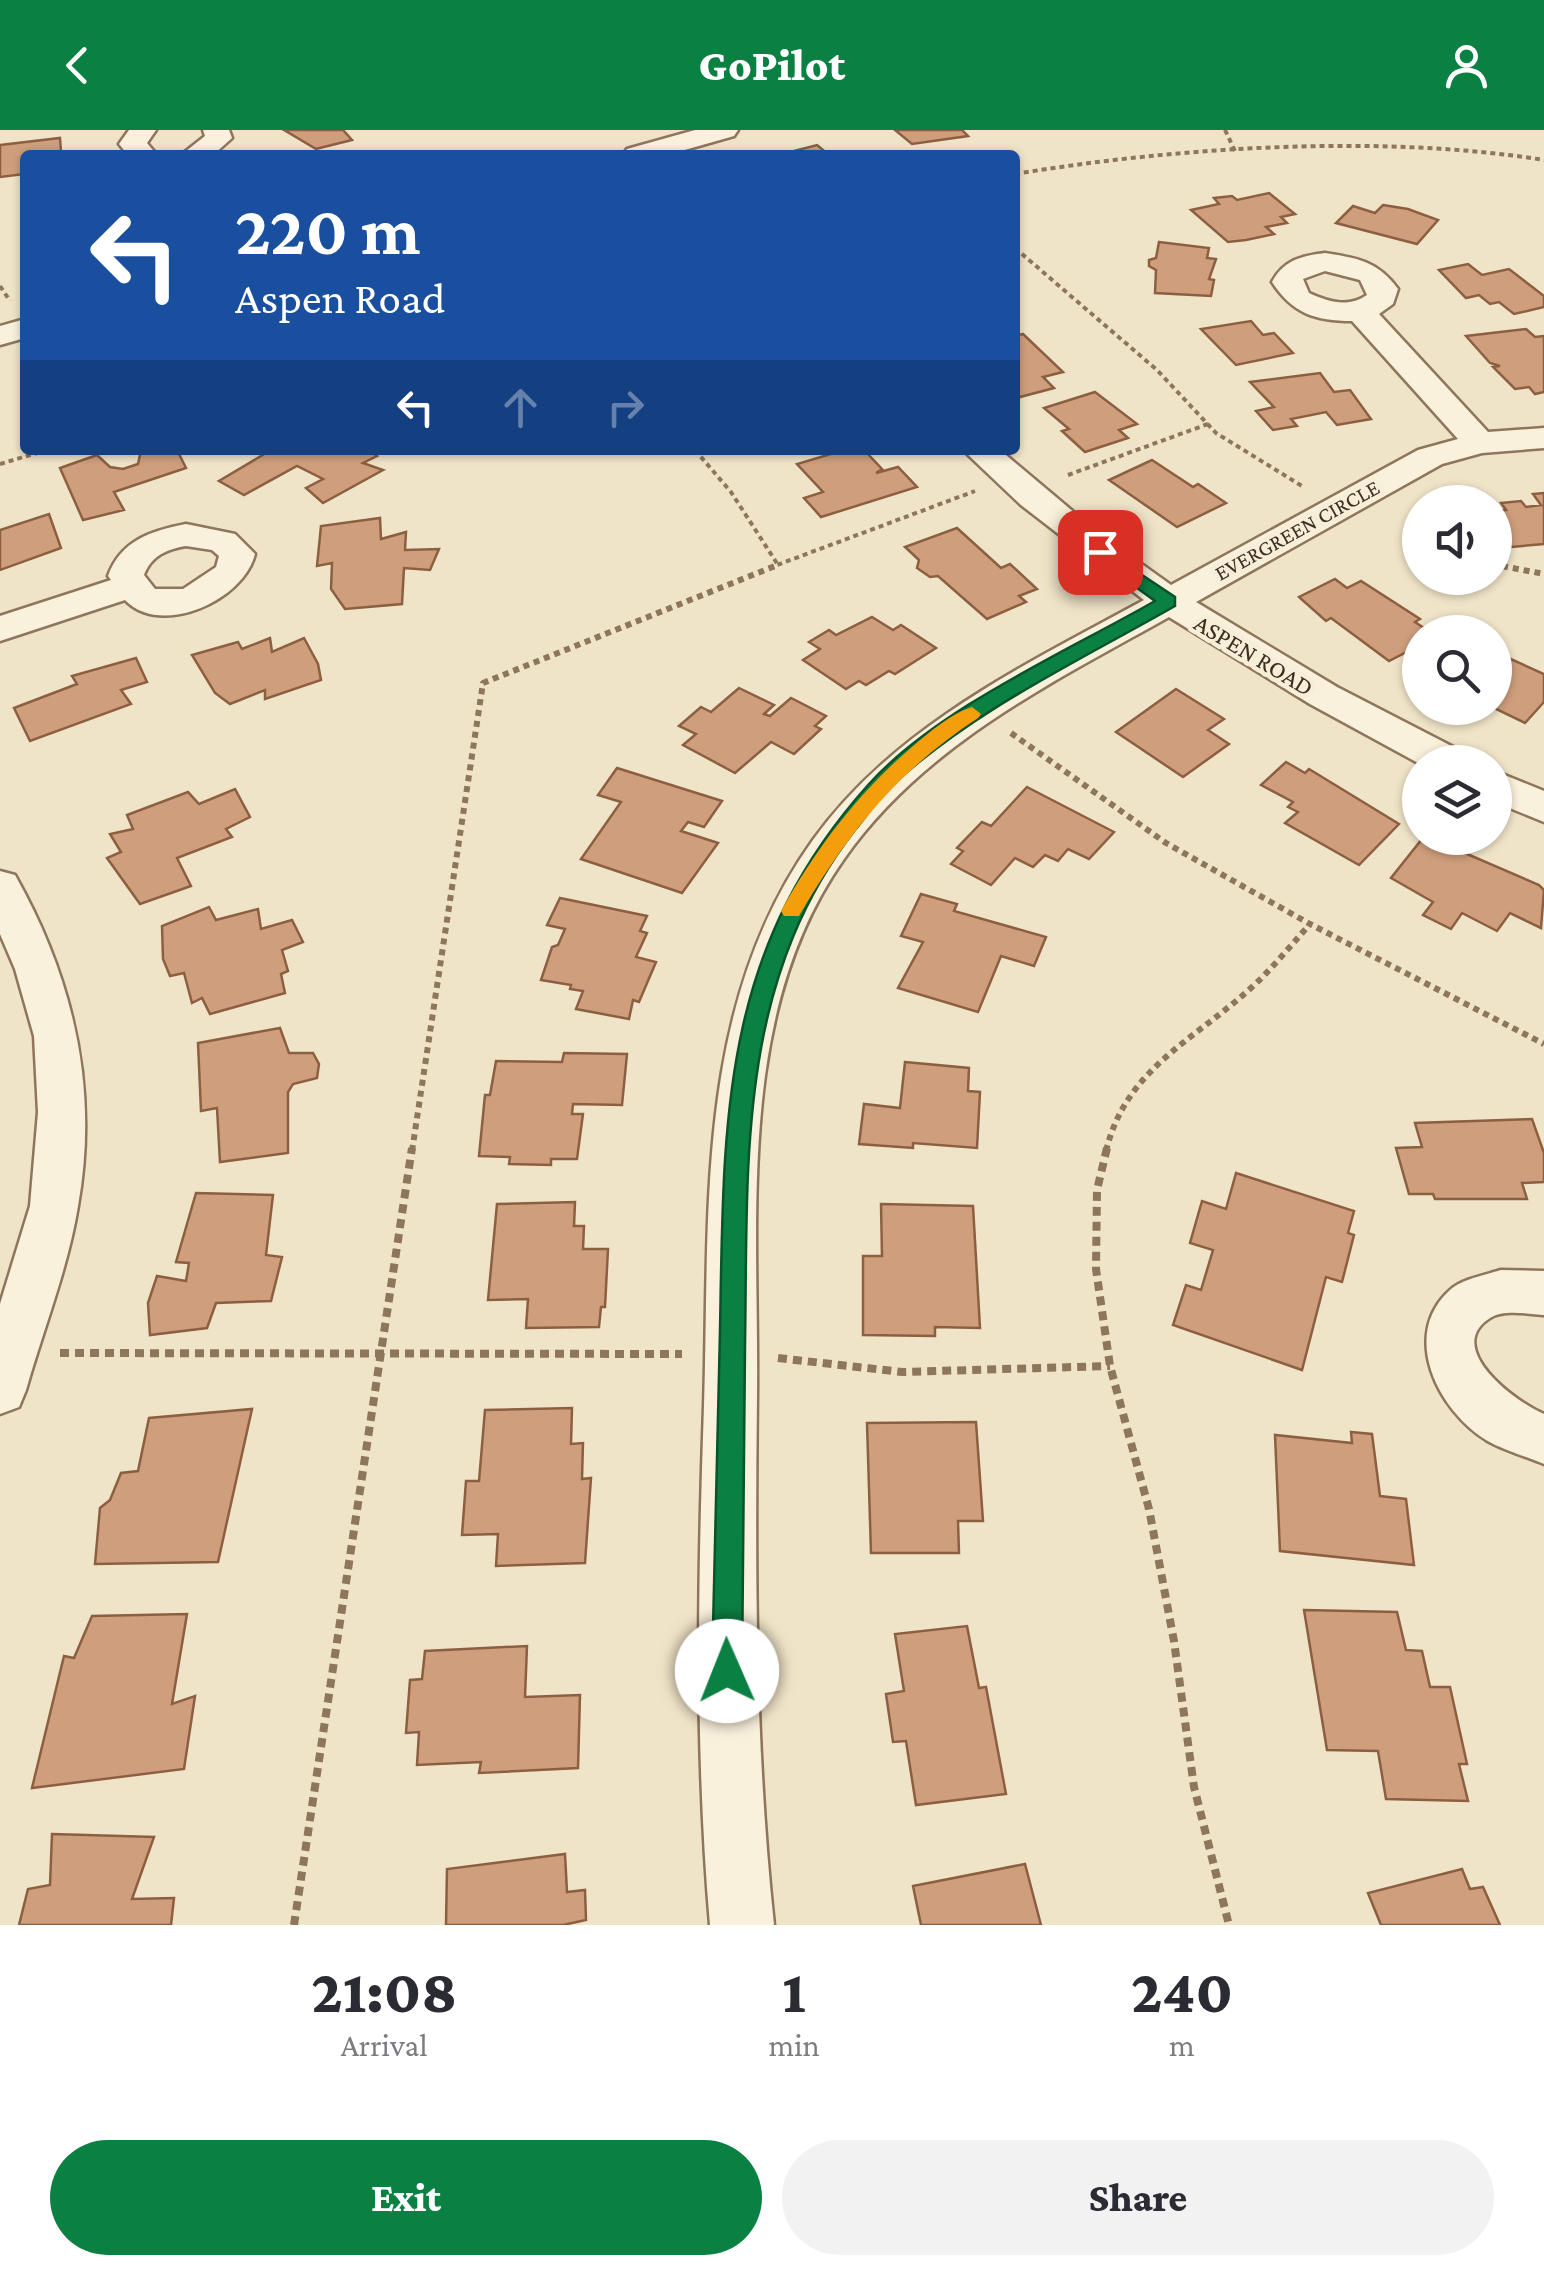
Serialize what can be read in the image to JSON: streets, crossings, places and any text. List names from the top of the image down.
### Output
{
  "streets": {
    "street": ["EVERGREEN CIRCLE", "ASPEN ROAD"]
  },
  "crossings": [
    ["EVERGREEN CIRCLE", "ASPEN ROAD"]
  ],
  "page": {
    "header": "GoPilot",
    "turn": ["220 m", "Aspen Road"],
    "eta": [
      "21:08",
      "Arrival",
      "1",
      "min",
      "240",
      "m"
    ],
    "buttons": ["Exit", "Share"]
  }
}
